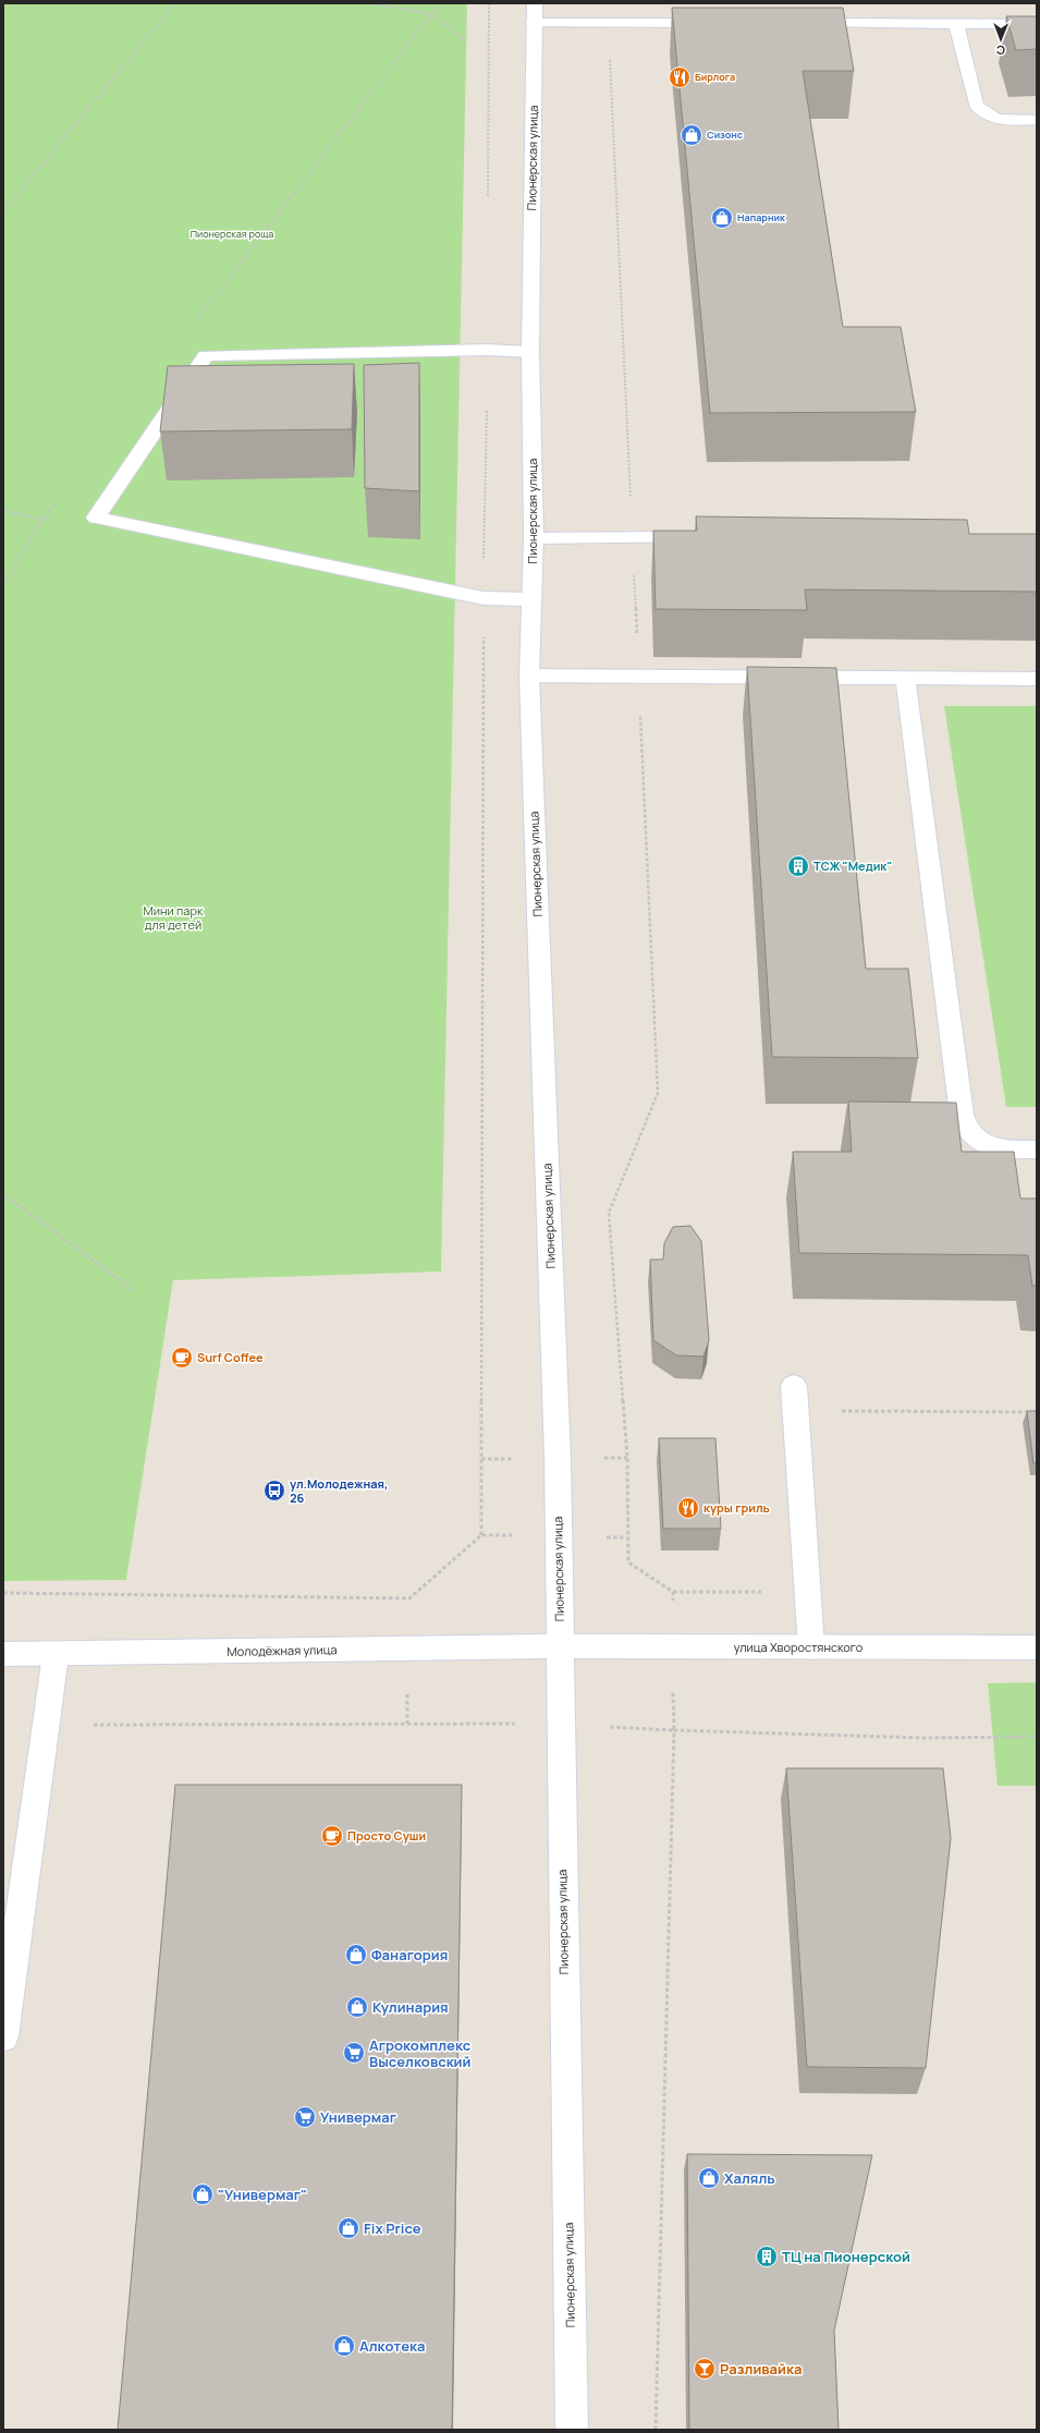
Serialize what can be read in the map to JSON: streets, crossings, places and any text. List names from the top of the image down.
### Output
{
  "streets": {
    "street": ["Пионерская улица", "улица Хворостянского", "Молодёжная улица"]
  },
  "crossings": [
    ["Пионерская улица", "улица Хворостянского"],
    ["Пионерская улица", "Молодёжная улица"],
    ["улица Хворостянского", "Молодёжная улица"]
  ],
  "parks": ["Пионерская роща", "Мини парк для детей"],
  "places": {
    "restaurant": ["Бирлога", "куры гриль"],
    "shop": [
      "Сизонс",
      "Напарник",
      "Фанагория",
      "Кулинария",
      "Халяль",
      "\"Универмаг\"",
      "Fix Price",
      "Алкотека"
    ],
    "building": ["ТСЖ \"Медик\"", "ТЦ на Пионерской"],
    "cafe": ["Surf Coffee", "Просто Суши"],
    "bus stop": ["ул.Молодежная, 26"],
    "supermarket": ["Агрокомплекс Выселковский", "Универмаг"],
    "bar": ["Разливайка"]
  },
  "north": "bottom"
}
